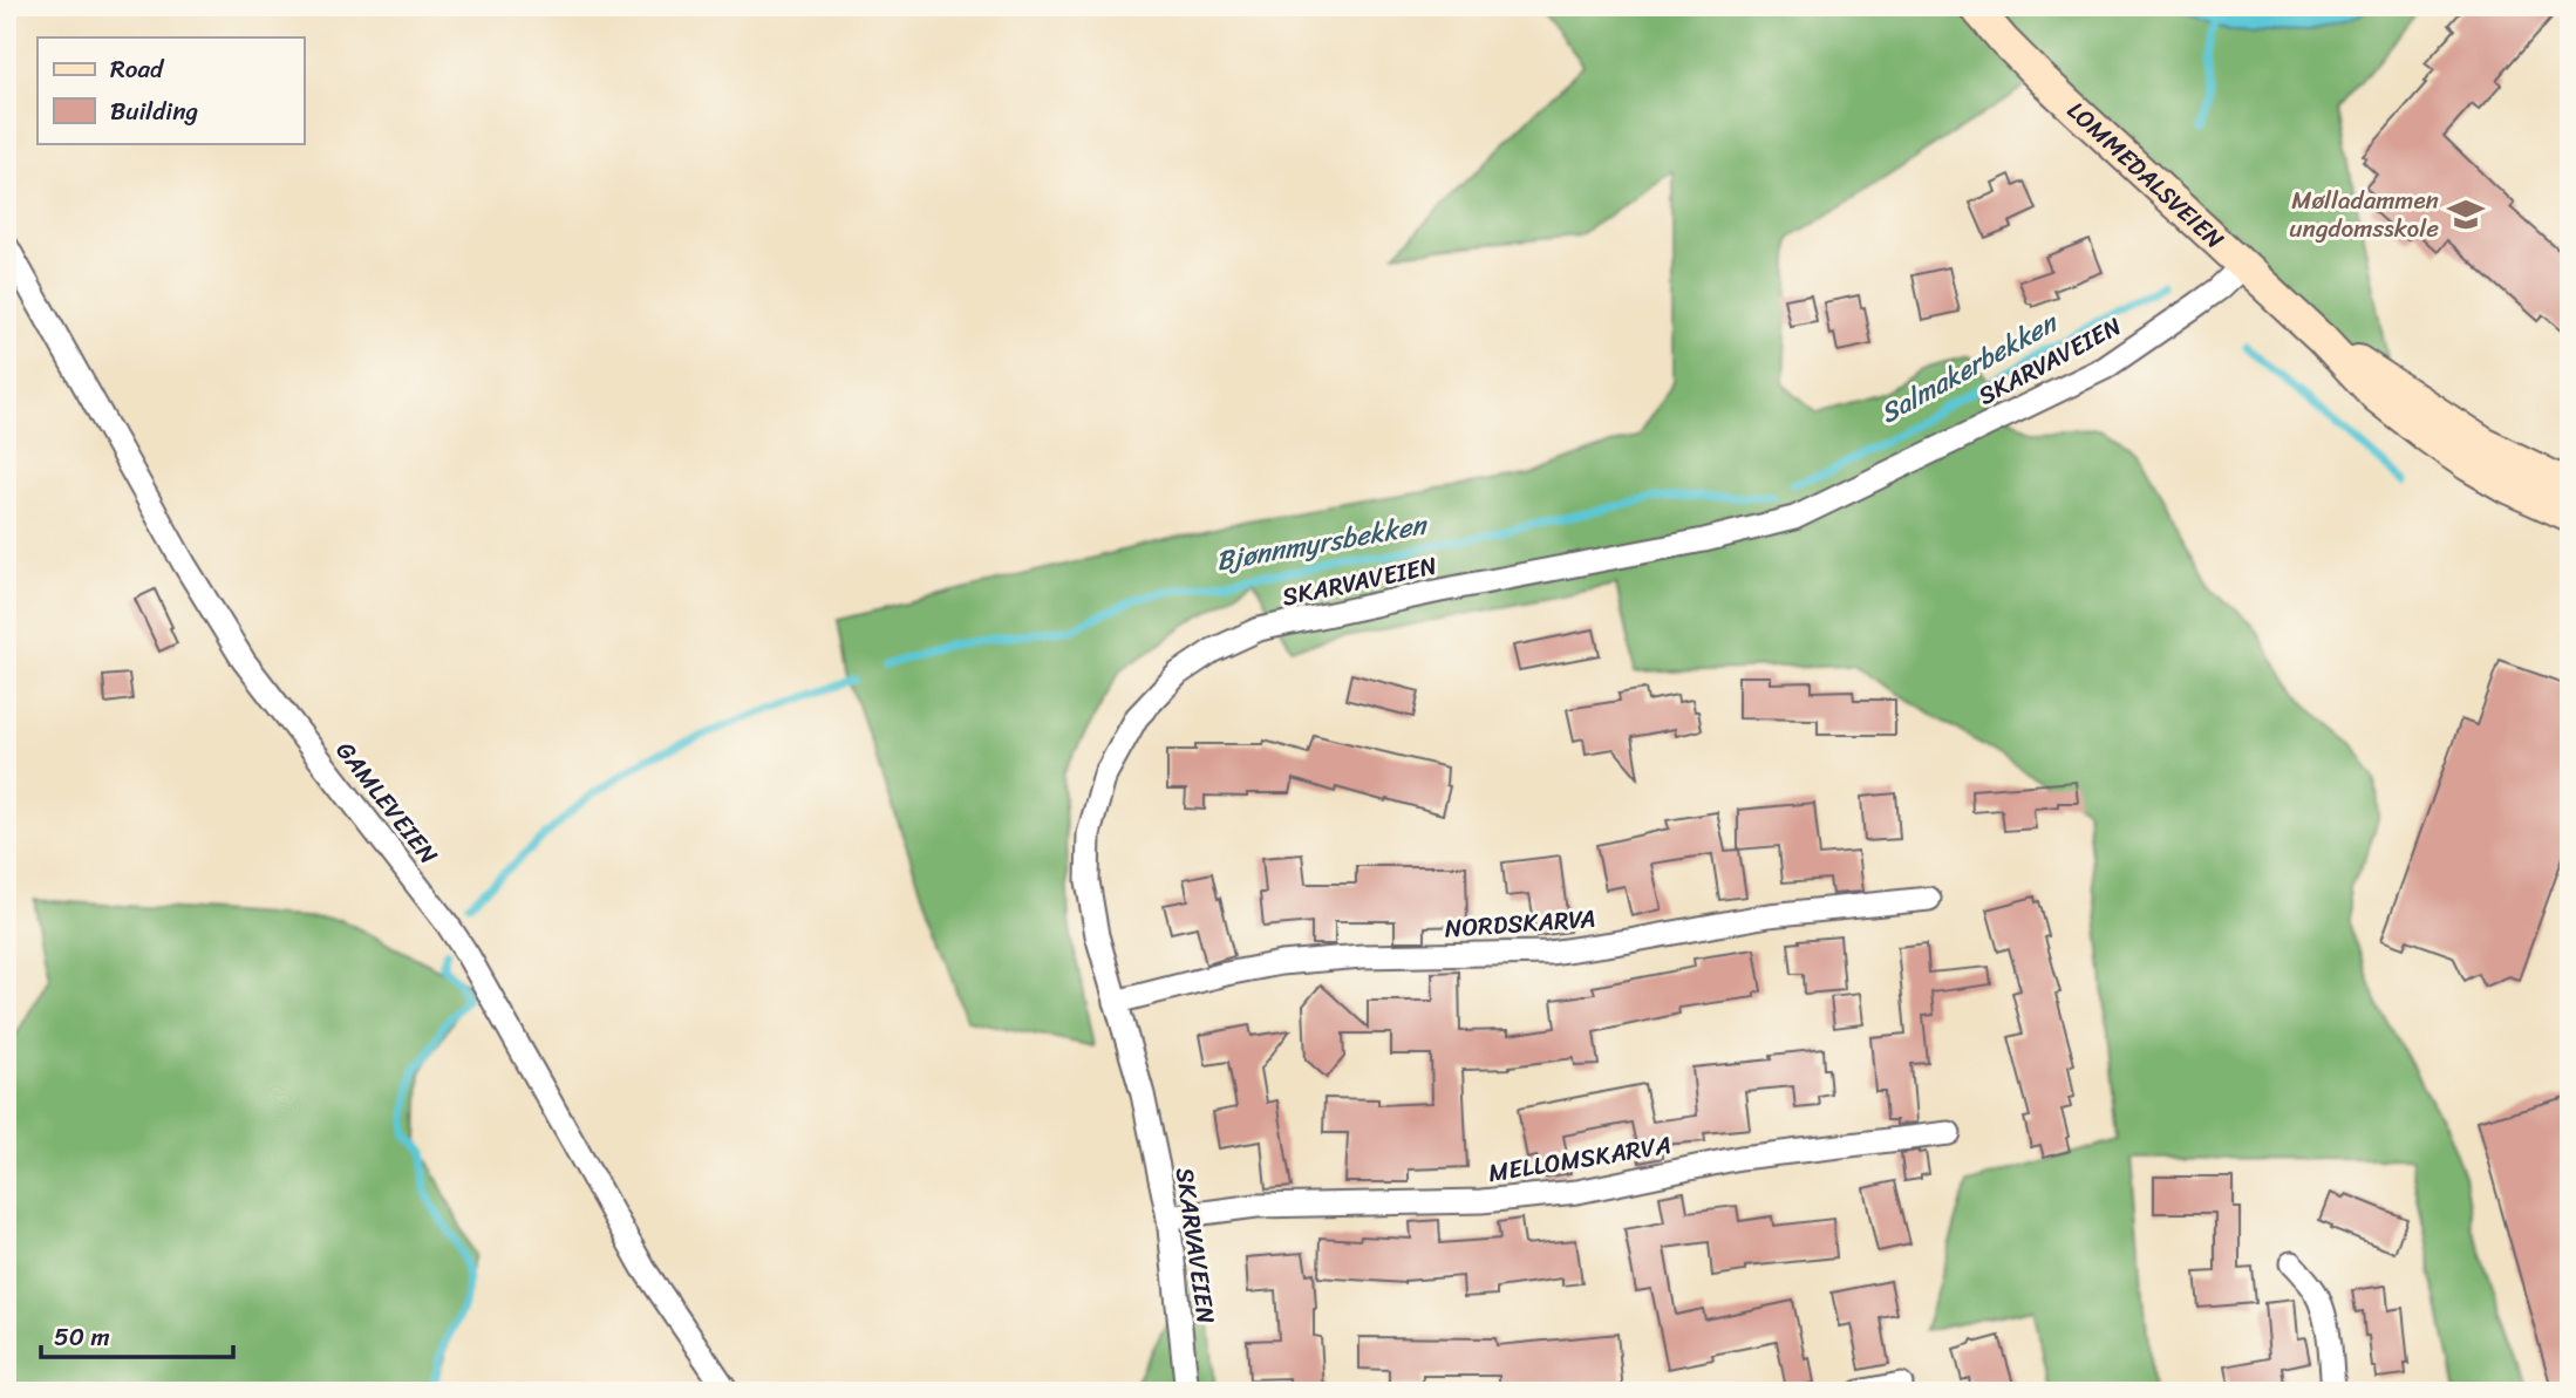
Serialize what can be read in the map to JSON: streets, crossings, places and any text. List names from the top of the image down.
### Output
{
  "streets": {
    "main road": ["LOMMEDALSVEIEN"],
    "street": [
      "SKARVAVEIEN",
      "GAMLEVEIEN",
      "NORDSKARVA",
      "MELLOMSKARVA"
    ]
  },
  "crossings": [
    ["LOMMEDALSVEIEN", "SKARVAVEIEN"],
    ["SKARVAVEIEN", "NORDSKARVA"],
    ["SKARVAVEIEN", "MELLOMSKARVA"]
  ],
  "water": ["Salmakerbekken", "Bjønnmyrsbekken"],
  "places": {
    "school or university": ["Mølladammen ungdomsskole"]
  },
  "legend": ["Road", "Building"],
  "scale_bar": "50 m"
}
